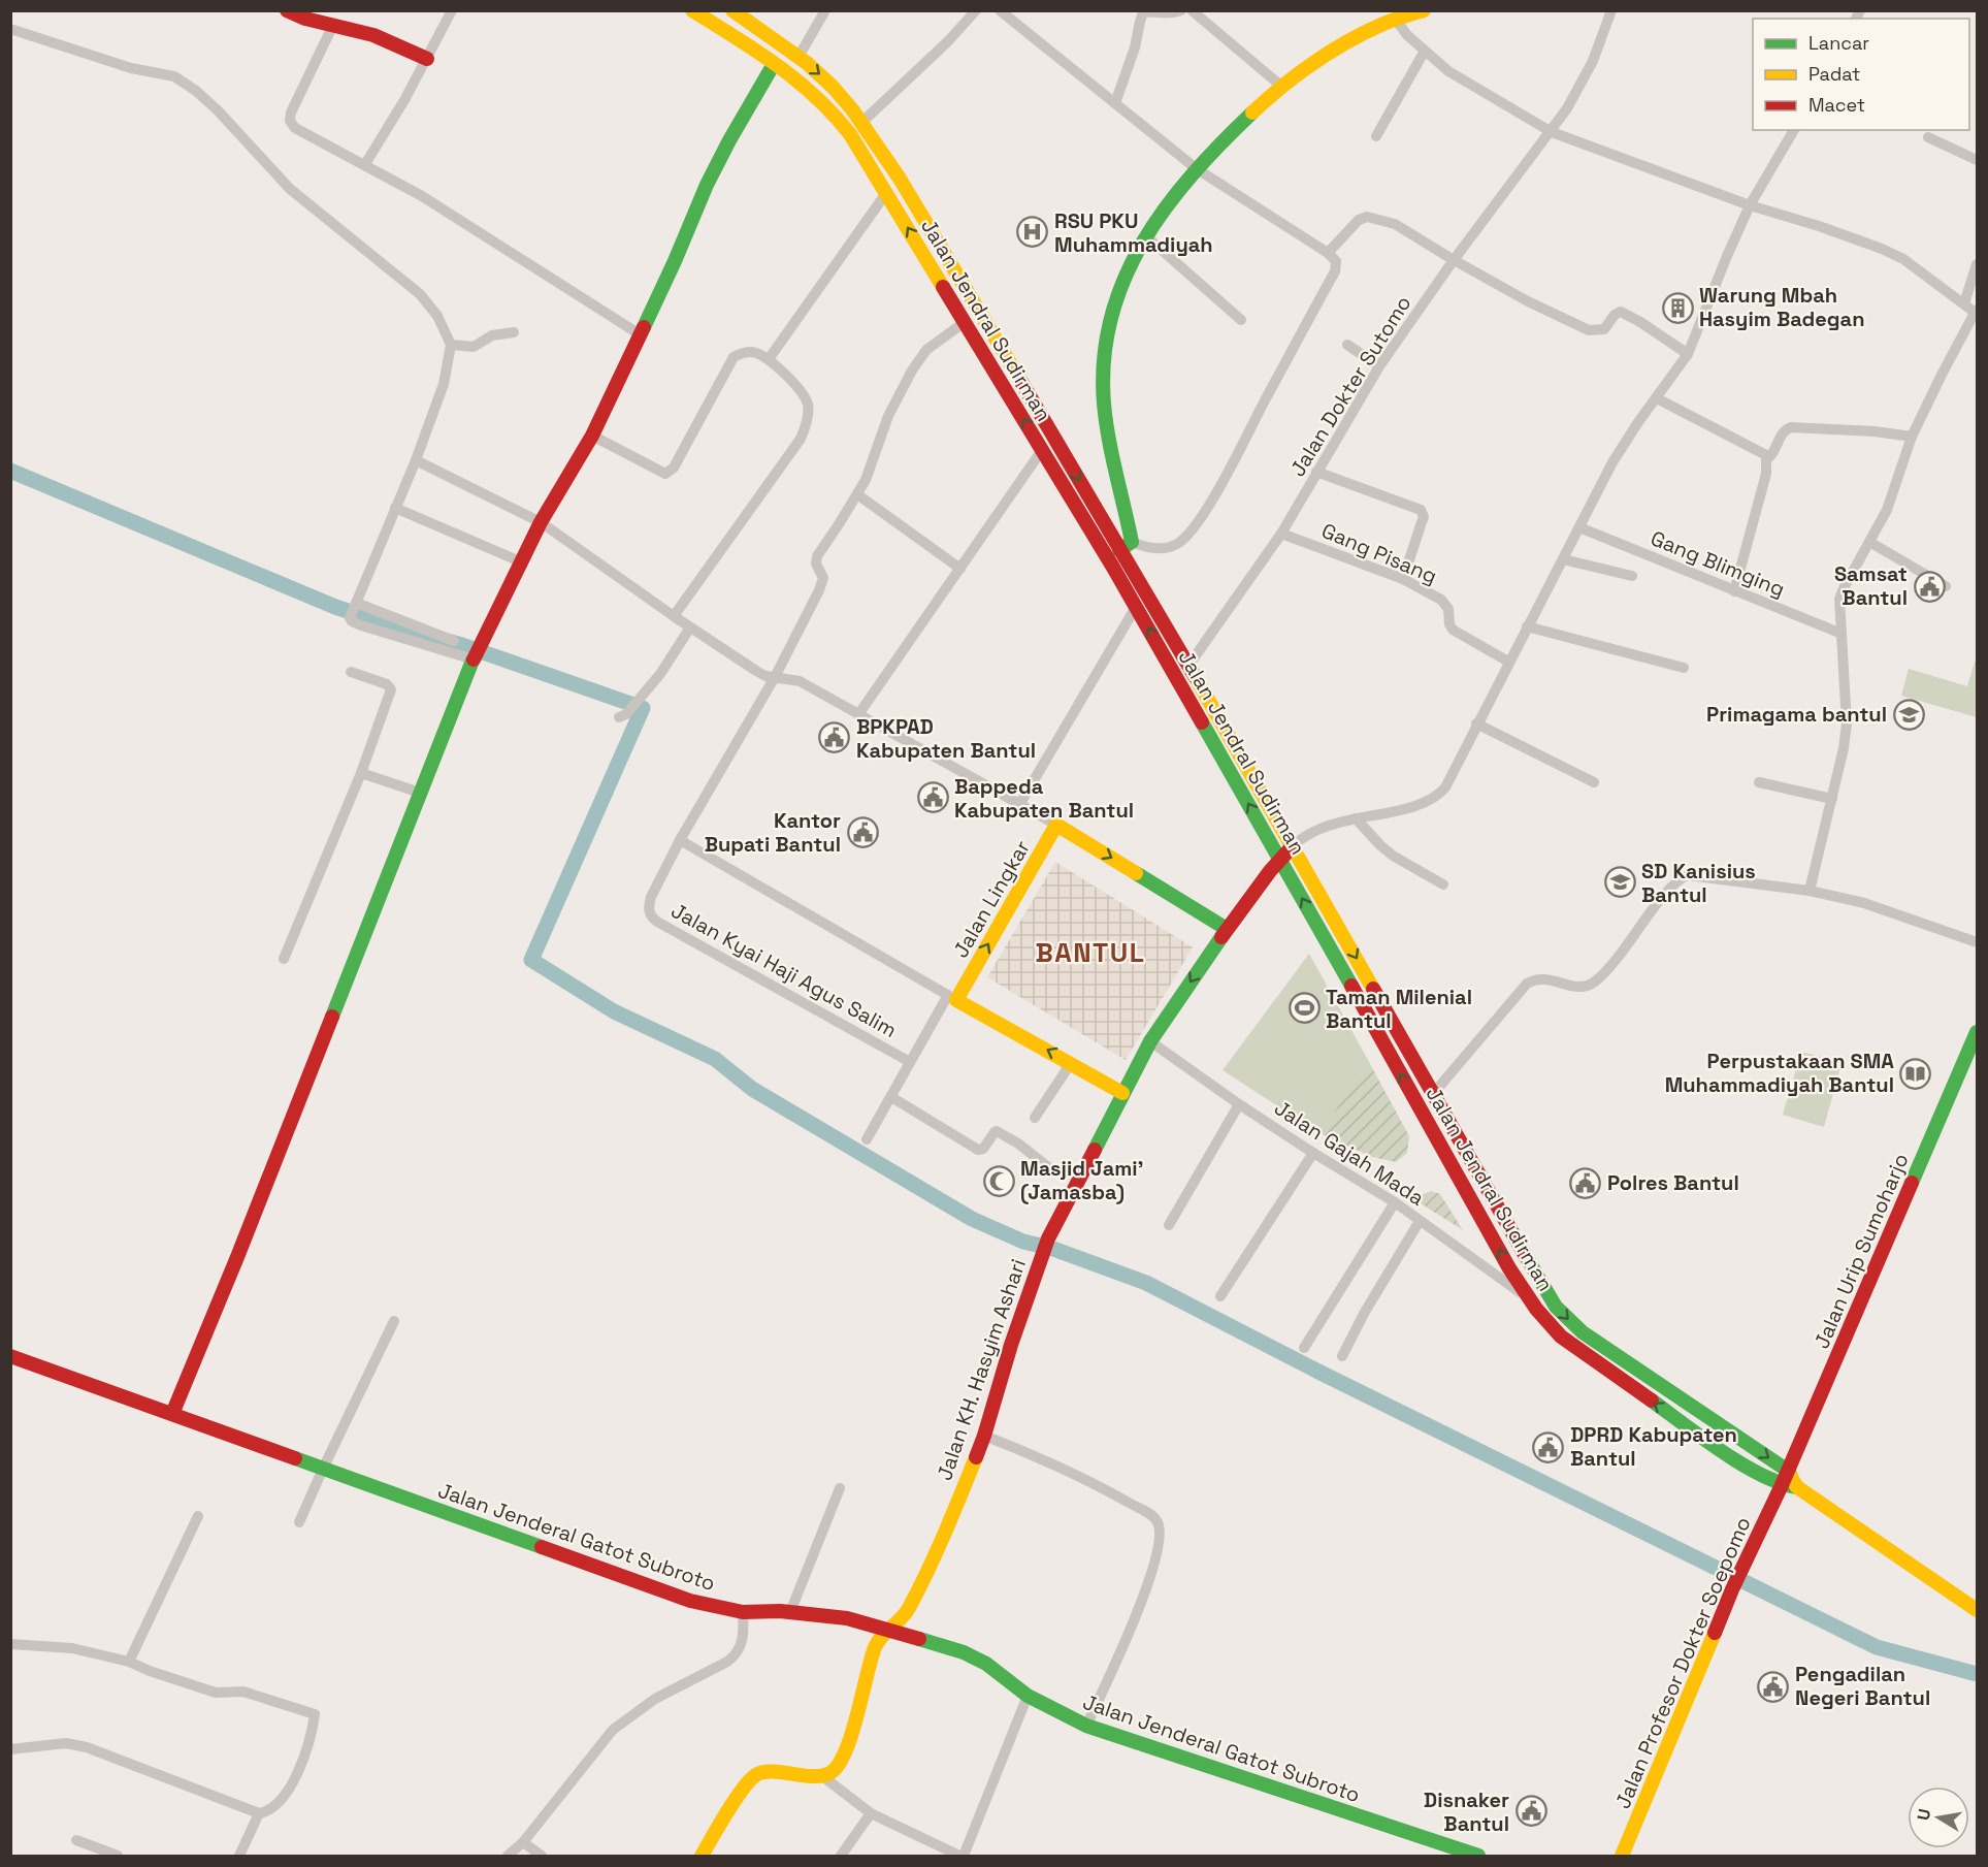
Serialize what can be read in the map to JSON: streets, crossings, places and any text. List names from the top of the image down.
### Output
{
  "streets": {
    "main road": [
      "Jalan Jendral Sudirman",
      "Jalan Lingkar",
      "Jalan Urip Sumoharjo",
      "Jalan KH. Hasyim Ashari",
      "Jalan Jenderal Gatot Subroto",
      "Jalan Profesor Dokter Soepomo"
    ],
    "street": [
      "Jalan Dokter Sutomo",
      "Gang Pisang",
      "Gang Blimging",
      "Jalan Kyai Haji Agus Salim",
      "Jalan Gajah Mada"
    ]
  },
  "crossings": [
    ["Jalan Jendral Sudirman", "Jalan Dokter Sutomo"],
    ["Jalan Jendral Sudirman", "Jalan Kyai Haji Agus Salim"],
    ["Jalan Jendral Sudirman", "Jalan Gajah Mada"],
    ["Jalan Jendral Sudirman", "Jalan Urip Sumoharjo"],
    ["Jalan Jendral Sudirman", "Jalan KH. Hasyim Ashari"],
    ["Jalan Jendral Sudirman", "Jalan Profesor Dokter Soepomo"],
    ["Jalan Dokter Sutomo", "Gang Pisang"],
    ["Jalan Gajah Mada", "Jalan KH. Hasyim Ashari"],
    ["Jalan Urip Sumoharjo", "Jalan Profesor Dokter Soepomo"],
    ["Jalan KH. Hasyim Ashari", "Jalan Jenderal Gatot Subroto"]
  ],
  "one_way": ["Jalan Lingkar"],
  "districts": ["BANTUL"],
  "places": {
    "hospital": ["RSU PKU Muhammadiyah"],
    "building": ["Warung Mbah Hasyim Badegan"],
    "public building": [
      "Samsat Bantul",
      "BPKPAD Kabupaten Bantul",
      "Bappeda Kabupaten Bantul",
      "Kantor Bupati Bantul",
      "Polres Bantul",
      "DPRD Kabupaten Bantul",
      "Pengadilan Negeri Bantul",
      "Disnaker Bantul"
    ],
    "school or university": ["Primagama bantul", "SD Kanisius Bantul"],
    "sports": ["Taman Milenial Bantul"],
    "library": ["Perpustakaan SMA Muhammadiyah Bantul"],
    "mosque": ["Masjid Jami' (Jamasba)"]
  },
  "legend": ["Lancar", "Padat", "Macet"],
  "north": "left"
}
